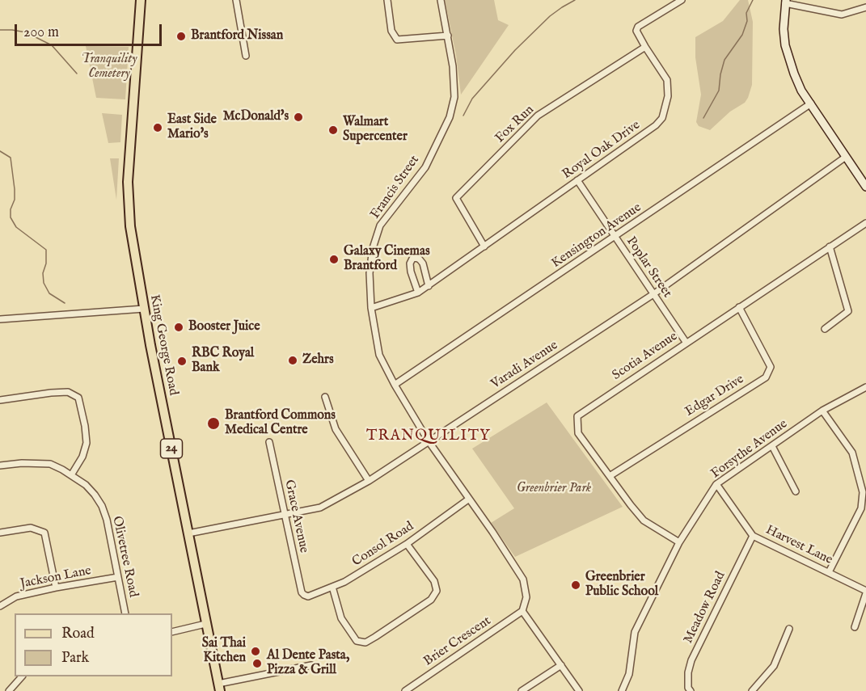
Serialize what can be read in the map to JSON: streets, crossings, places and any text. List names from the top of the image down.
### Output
{
  "streets": {
    "main road": ["King George Road", "24"],
    "street": [
      "Fox Run",
      "Royal Oak Drive",
      "Francis Street",
      "Kensington Avenue",
      "Poplar Street",
      "Scotia Avenue",
      "Varadi Avenue",
      "Edgar Drive",
      "Forsythe Avenue",
      "Grace Avenue",
      "Consol Road",
      "Harvest Lane",
      "Olivetree Road",
      "Jackson Lane",
      "Meadow Road",
      "Brier Crescent"
    ]
  },
  "crossings": [
    ["Fox Run", "Royal Oak Drive"],
    ["Royal Oak Drive", "Francis Street"],
    ["Royal Oak Drive", "Poplar Street"],
    ["Francis Street", "Kensington Avenue"],
    ["Francis Street", "Varadi Avenue"],
    ["Francis Street", "Consol Road"],
    ["Francis Street", "Brier Crescent"],
    ["Kensington Avenue", "Poplar Street"],
    ["Poplar Street", "Scotia Avenue"],
    ["Poplar Street", "Varadi Avenue"],
    ["King George Road", "Varadi Avenue"],
    ["Scotia Avenue", "Edgar Drive"],
    ["Scotia Avenue", "Forsythe Avenue"],
    ["Varadi Avenue", "Grace Avenue"],
    ["Forsythe Avenue", "Harvest Lane"],
    ["Grace Avenue", "Consol Road"],
    ["Harvest Lane", "Meadow Road"],
    ["Olivetree Road", "Jackson Lane"]
  ],
  "districts": ["TRANQUILITY"],
  "parks": ["Tranquility Cemetery", "Greenbrier Park"],
  "places": [
    "Brantford Nissan",
    "McDonald's",
    "East Side Mario's",
    "Walmart Supercenter",
    "Galaxy Cinemas Brantford",
    "Booster Juice",
    "Zehrs",
    "RBC Royal Bank",
    "Brantford Commons Medical Centre",
    "Greenbrier Public School",
    "Sai Thai Kitchen",
    "Al Dente Pasta, Pizza & Grill"
  ],
  "legend": ["Road", "Park"],
  "scale_bar": "200 m"
}
